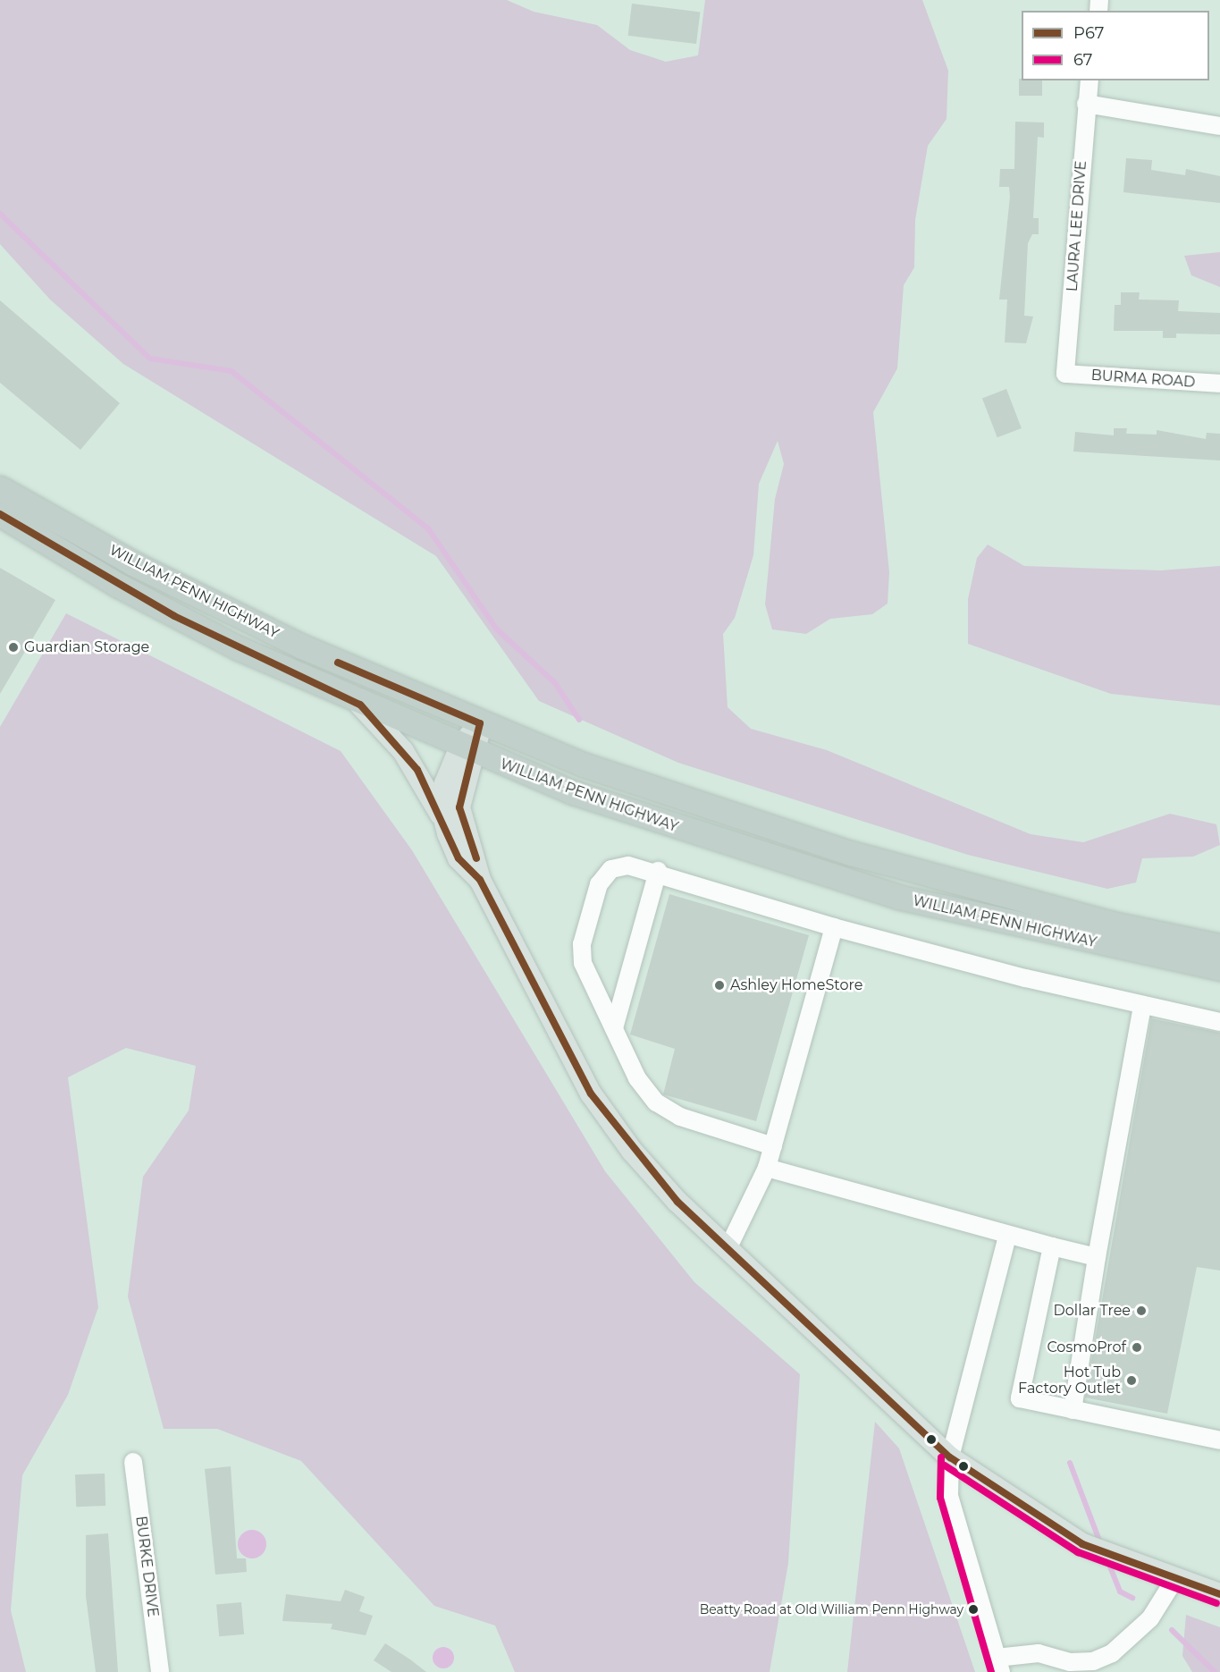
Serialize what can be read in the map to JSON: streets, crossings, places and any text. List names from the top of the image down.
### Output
{
  "streets": {
    "highway": ["WILLIAM PENN HIGHWAY"],
    "street": ["LAURA LEE DRIVE", "BURMA ROAD", "BURKE DRIVE"]
  },
  "crossings": [
    ["LAURA LEE DRIVE", "BURMA ROAD"]
  ],
  "places": [
    "Guardian Storage",
    "Ashley HomeStore",
    "Dollar Tree",
    "CosmoProf",
    "Hot Tub Factory Outlet",
    "Beatty Road at Old William Penn Highway"
  ],
  "lines": ["transit line P67", "transit line 67"],
  "legend": ["P67", "67"]
}
